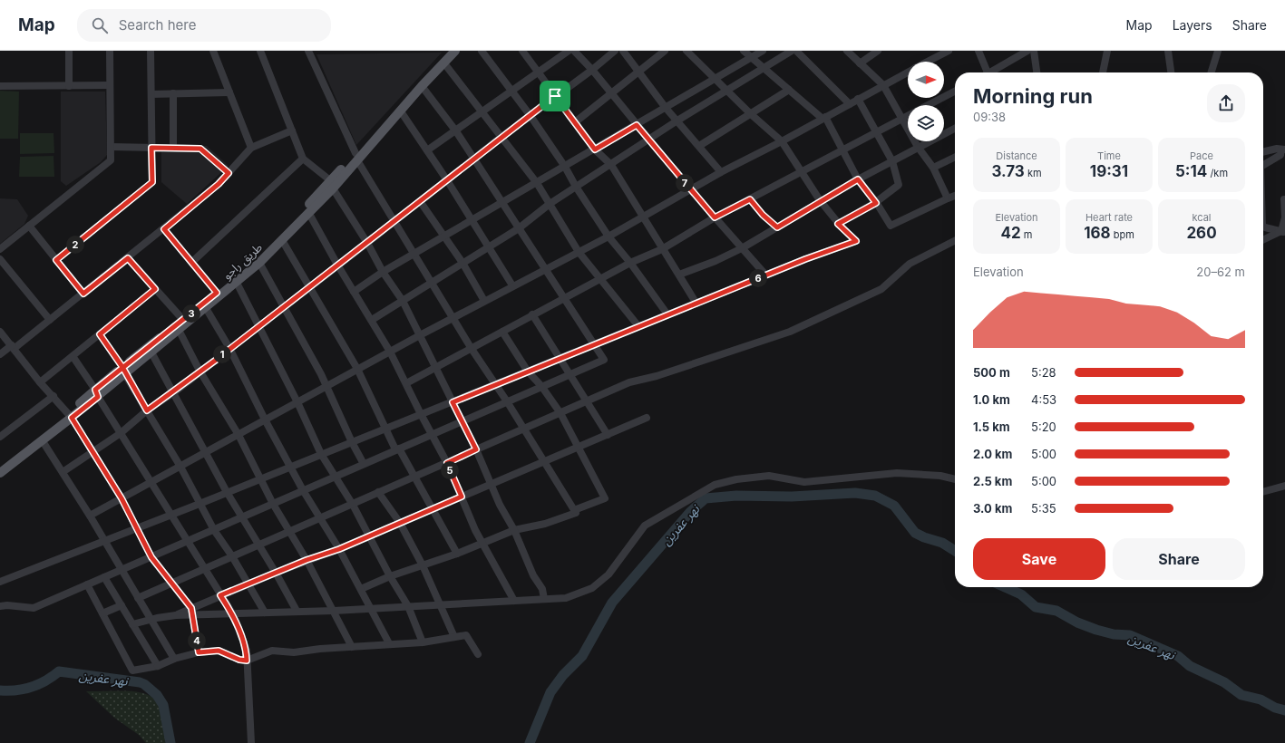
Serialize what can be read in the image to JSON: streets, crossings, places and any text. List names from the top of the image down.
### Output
{
  "streets": {
    "main road": ["طريق راجو"]
  },
  "water": ["نهر عفرين"],
  "north": "right",
  "page": {
    "header": "Map",
    "search": "Search here",
    "nav": ["Map", "Layers", "Share"],
    "heading": ["Morning run", "09:38"],
    "stats": [
      ["Distance", "3.73 km"],
      ["Time", "19:31"],
      ["Pace", "5:14 /km"],
      ["Elevation", "42 m"],
      ["Heart rate", "168 bpm"],
      ["kcal", "260"]
    ],
    "pins": [
      "7",
      "2",
      "6",
      "3",
      "1",
      "5",
      "4"
    ],
    "chart": ["Elevation", "20–62 m"],
    "list": [
      {
        "name": "500 m",
        "note": "5:28"
      },
      {
        "name": "1.0 km",
        "note": "4:53"
      },
      {
        "name": "1.5 km",
        "note": "5:20"
      },
      {
        "name": "2.0 km",
        "note": "5:00"
      },
      {
        "name": "2.5 km",
        "note": "5:00"
      },
      {
        "name": "3.0 km",
        "note": "5:35"
      }
    ],
    "buttons": ["Save", "Share"]
  }
}
